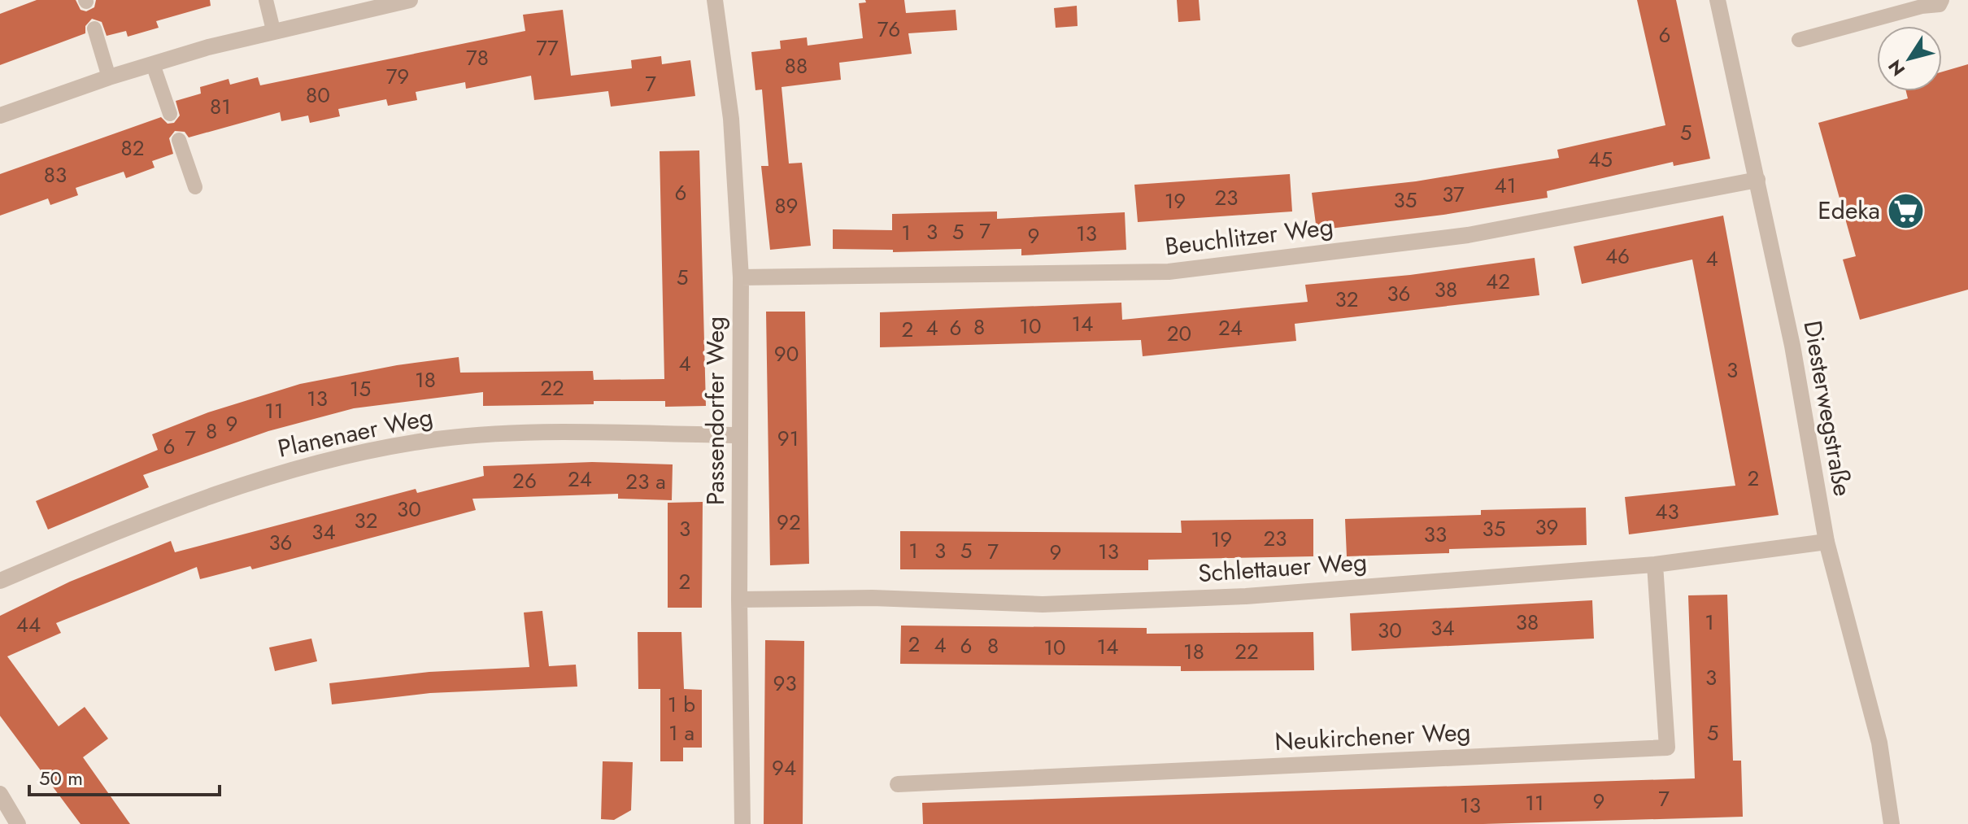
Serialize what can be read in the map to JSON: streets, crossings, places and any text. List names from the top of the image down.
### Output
{
  "streets": {
    "street": [
      "Beuchlitzer Weg",
      "Diesterwegstraße",
      "Passendorfer Weg",
      "Planenaer Weg",
      "Schlettauer Weg",
      "Neukirchener Weg"
    ]
  },
  "crossings": [
    ["Beuchlitzer Weg", "Diesterwegstraße"],
    ["Beuchlitzer Weg", "Passendorfer Weg"],
    ["Diesterwegstraße", "Schlettauer Weg"],
    ["Passendorfer Weg", "Planenaer Weg"],
    ["Passendorfer Weg", "Schlettauer Weg"],
    ["Schlettauer Weg", "Neukirchener Weg"]
  ],
  "places": {
    "supermarket": ["Edeka"]
  },
  "house_numbers": [
    "76",
    "6",
    "77",
    "78",
    "88",
    "79",
    "7",
    "80",
    "81",
    "5",
    "82",
    "45",
    "83",
    "41",
    "6",
    "37",
    "23",
    "35",
    "19",
    "89",
    "7",
    "3",
    "5",
    "1",
    "13",
    "9",
    "46",
    "4",
    "5",
    "42",
    "38",
    "36",
    "32",
    "14",
    "10",
    "8",
    "4",
    "6",
    "24",
    "2",
    "20",
    "90",
    "4",
    "3",
    "18",
    "22",
    "15",
    "13",
    "11",
    "9",
    "8",
    "7",
    "91",
    "6",
    "2",
    "24",
    "26",
    "23 a",
    "30",
    "43",
    "32",
    "92",
    "39",
    "3",
    "35",
    "34",
    "33",
    "23",
    "19",
    "36",
    "1",
    "3",
    "5",
    "7",
    "13",
    "9",
    "2",
    "38",
    "1",
    "44",
    "34",
    "30",
    "2",
    "4",
    "6",
    "8",
    "14",
    "10",
    "18",
    "22",
    "3",
    "93",
    "1 b",
    "1 a",
    "5",
    "94",
    "7",
    "9",
    "11",
    "13"
  ],
  "scale_bar": "50 m",
  "north": "bottom left"
}
